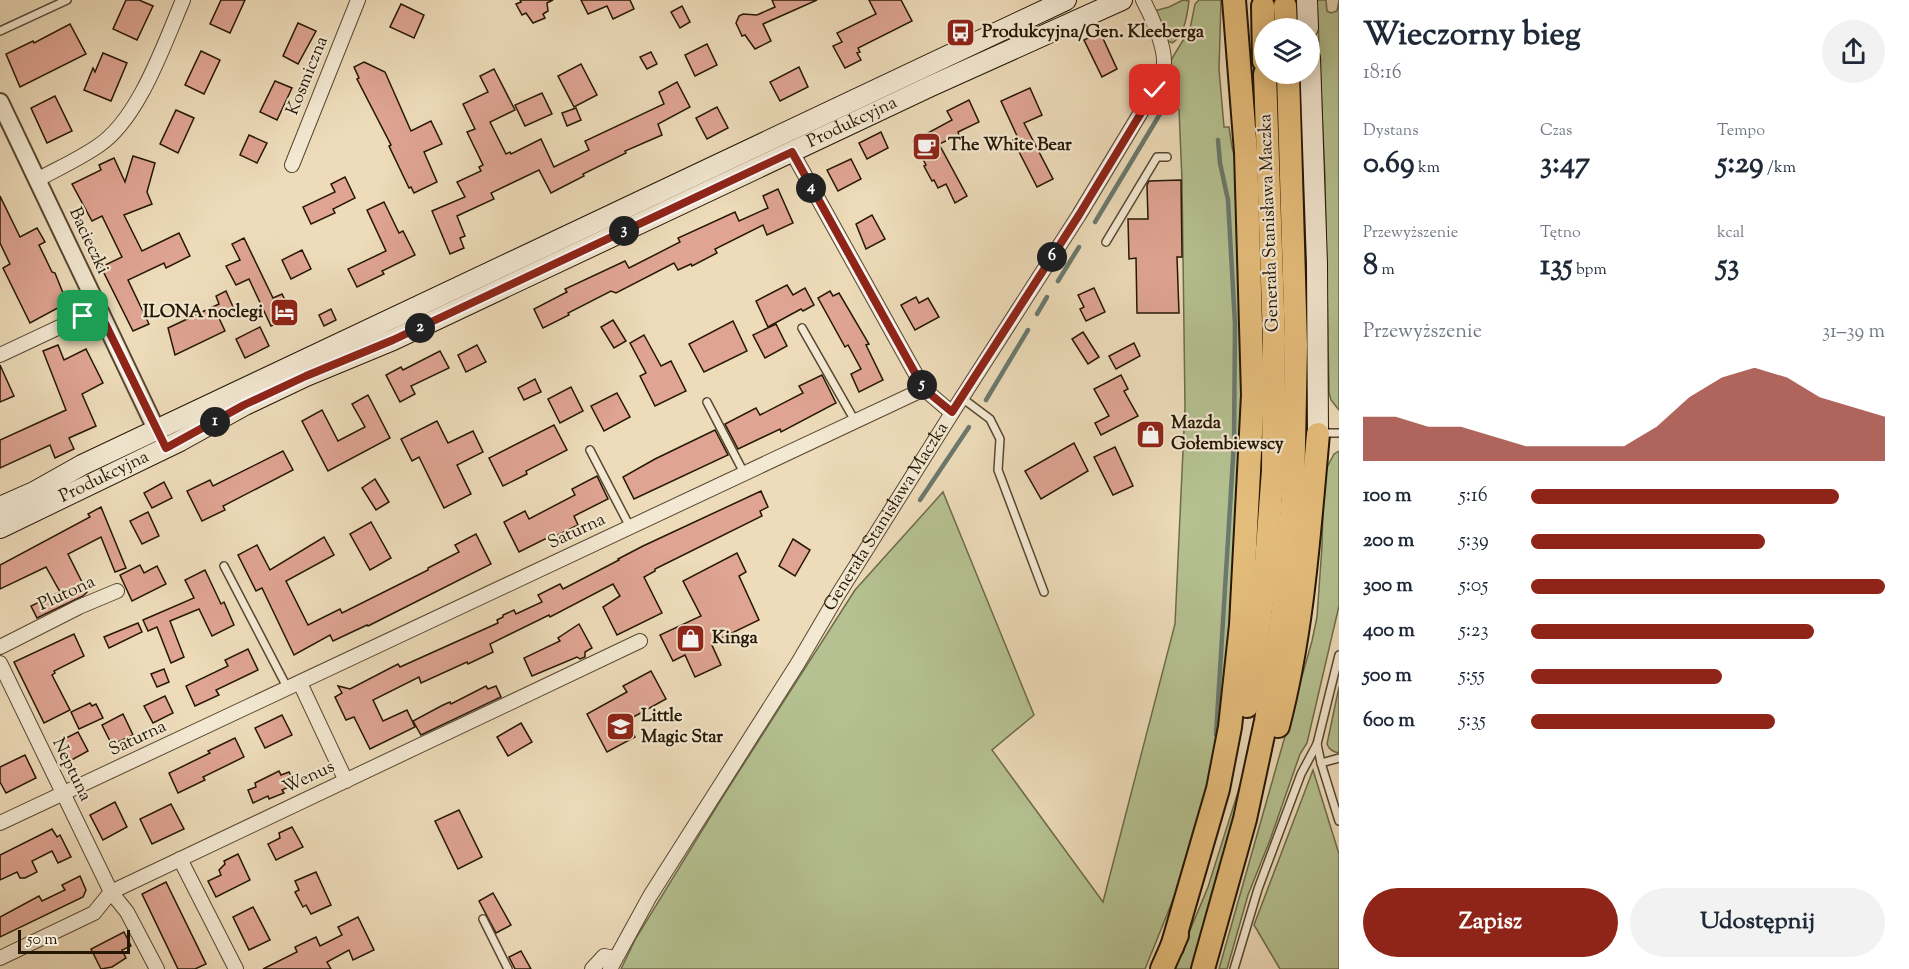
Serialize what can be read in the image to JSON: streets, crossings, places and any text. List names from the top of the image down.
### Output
{
  "streets": {
    "highway": ["Generała Stanisława Maczka"],
    "main road": ["Produkcyjna"],
    "street": [
      "Kosmiczna",
      "Bacieczki",
      "Saturna",
      "Plutona",
      "Neptuna",
      "Wenus"
    ]
  },
  "crossings": [
    ["Produkcyjna", "Bacieczki"],
    ["Saturna", "Neptuna"],
    ["Neptuna", "Wenus"]
  ],
  "places": {
    "bus stop": ["Produkcyjna/Gen. Kleeberga"],
    "cafe": ["The White Bear"],
    "hotel": ["ILONA noclegi"],
    "shop": ["Mazda Gołembiewscy", "Kinga"],
    "school or university": ["Little Magic Star"]
  },
  "scale_bar": "50 m",
  "page": {
    "heading": ["Wieczorny bieg", "18:16"],
    "stats": [
      ["Dystans", "0.69 km"],
      ["Czas", "3:47"],
      ["Tempo", "5:29 /km"],
      ["Przewyższenie", "8 m"],
      ["Tętno", "135 bpm"],
      ["kcal", "53"]
    ],
    "pins": [
      "4",
      "3",
      "6",
      "2",
      "5",
      "1"
    ],
    "chart": ["Przewyższenie", "31–39 m"],
    "list": [
      {
        "name": "100 m",
        "note": "5:16"
      },
      {
        "name": "200 m",
        "note": "5:39"
      },
      {
        "name": "300 m",
        "note": "5:05"
      },
      {
        "name": "400 m",
        "note": "5:23"
      },
      {
        "name": "500 m",
        "note": "5:55"
      },
      {
        "name": "600 m",
        "note": "5:35"
      }
    ],
    "buttons": ["Zapisz", "Udostępnij"],
    "scale": "50 m"
  }
}
